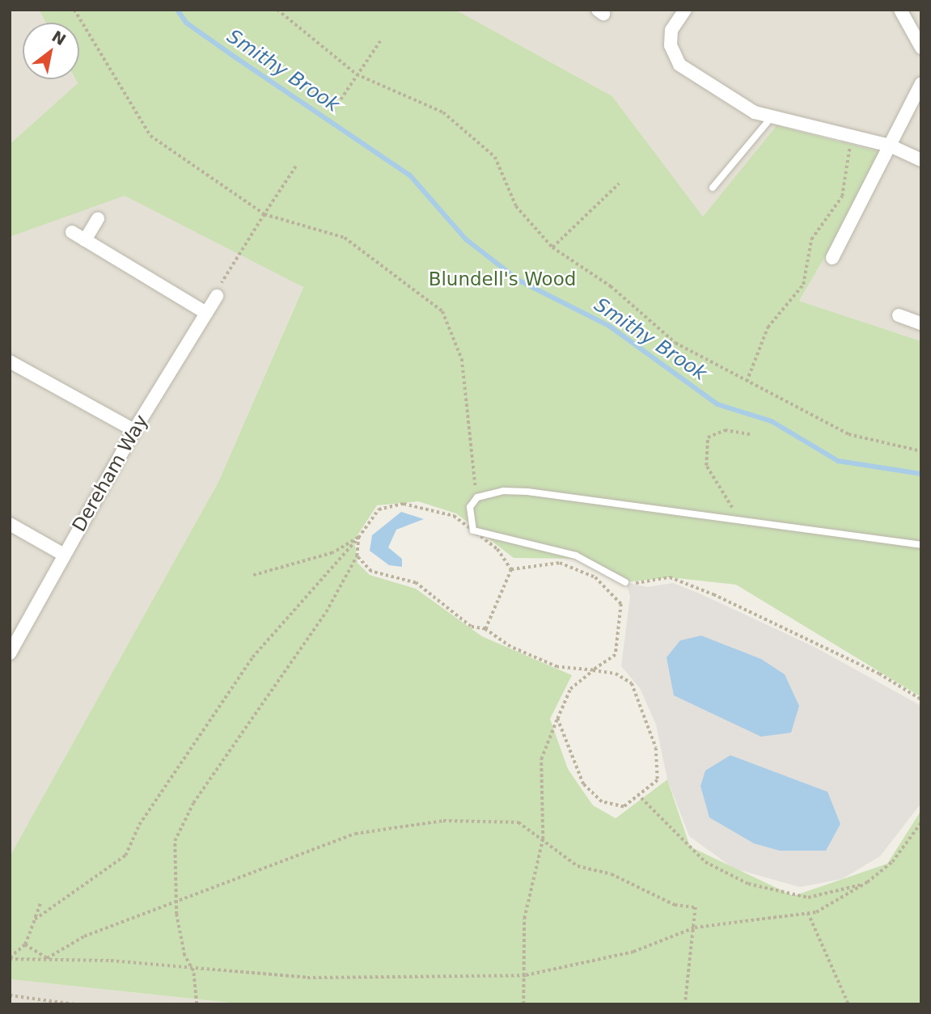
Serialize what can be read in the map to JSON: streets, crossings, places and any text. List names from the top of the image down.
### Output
{
  "streets": {
    "street": ["Dereham Way"]
  },
  "water": ["Smithy Brook"],
  "parks": ["Blundell's Wood"],
  "north": "top right"
}
